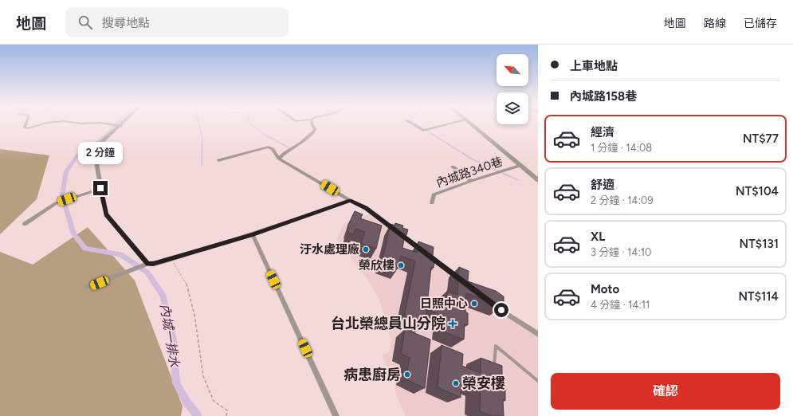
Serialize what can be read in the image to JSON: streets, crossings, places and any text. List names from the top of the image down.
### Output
{
  "streets": {
    "street": ["內城路340巷"]
  },
  "water": ["內城一排水"],
  "places": {
    "other": [
      "汙水處理廠",
      "榮欣樓",
      "日照中心",
      "病患廚房",
      "榮安樓"
    ],
    "health": ["台北榮總員山分院"]
  },
  "north": "top left",
  "page": {
    "header": "地圖",
    "search": "搜尋地點",
    "nav": ["地圖", "路線", "已儲存"],
    "banner": ["上車地點", "內城路158巷"],
    "list": [
      {
        "name": "經濟",
        "note": "1 分鐘 · 14:08",
        "value": "NT$77"
      },
      {
        "name": "舒適",
        "note": "2 分鐘 · 14:09",
        "value": "NT$104"
      },
      {
        "name": "XL",
        "note": "3 分鐘 · 14:10",
        "value": "NT$131"
      },
      {
        "name": "Moto",
        "note": "4 分鐘 · 14:11",
        "value": "NT$114"
      }
    ],
    "bubble": "2 分鐘",
    "buttons": "確認"
  }
}
